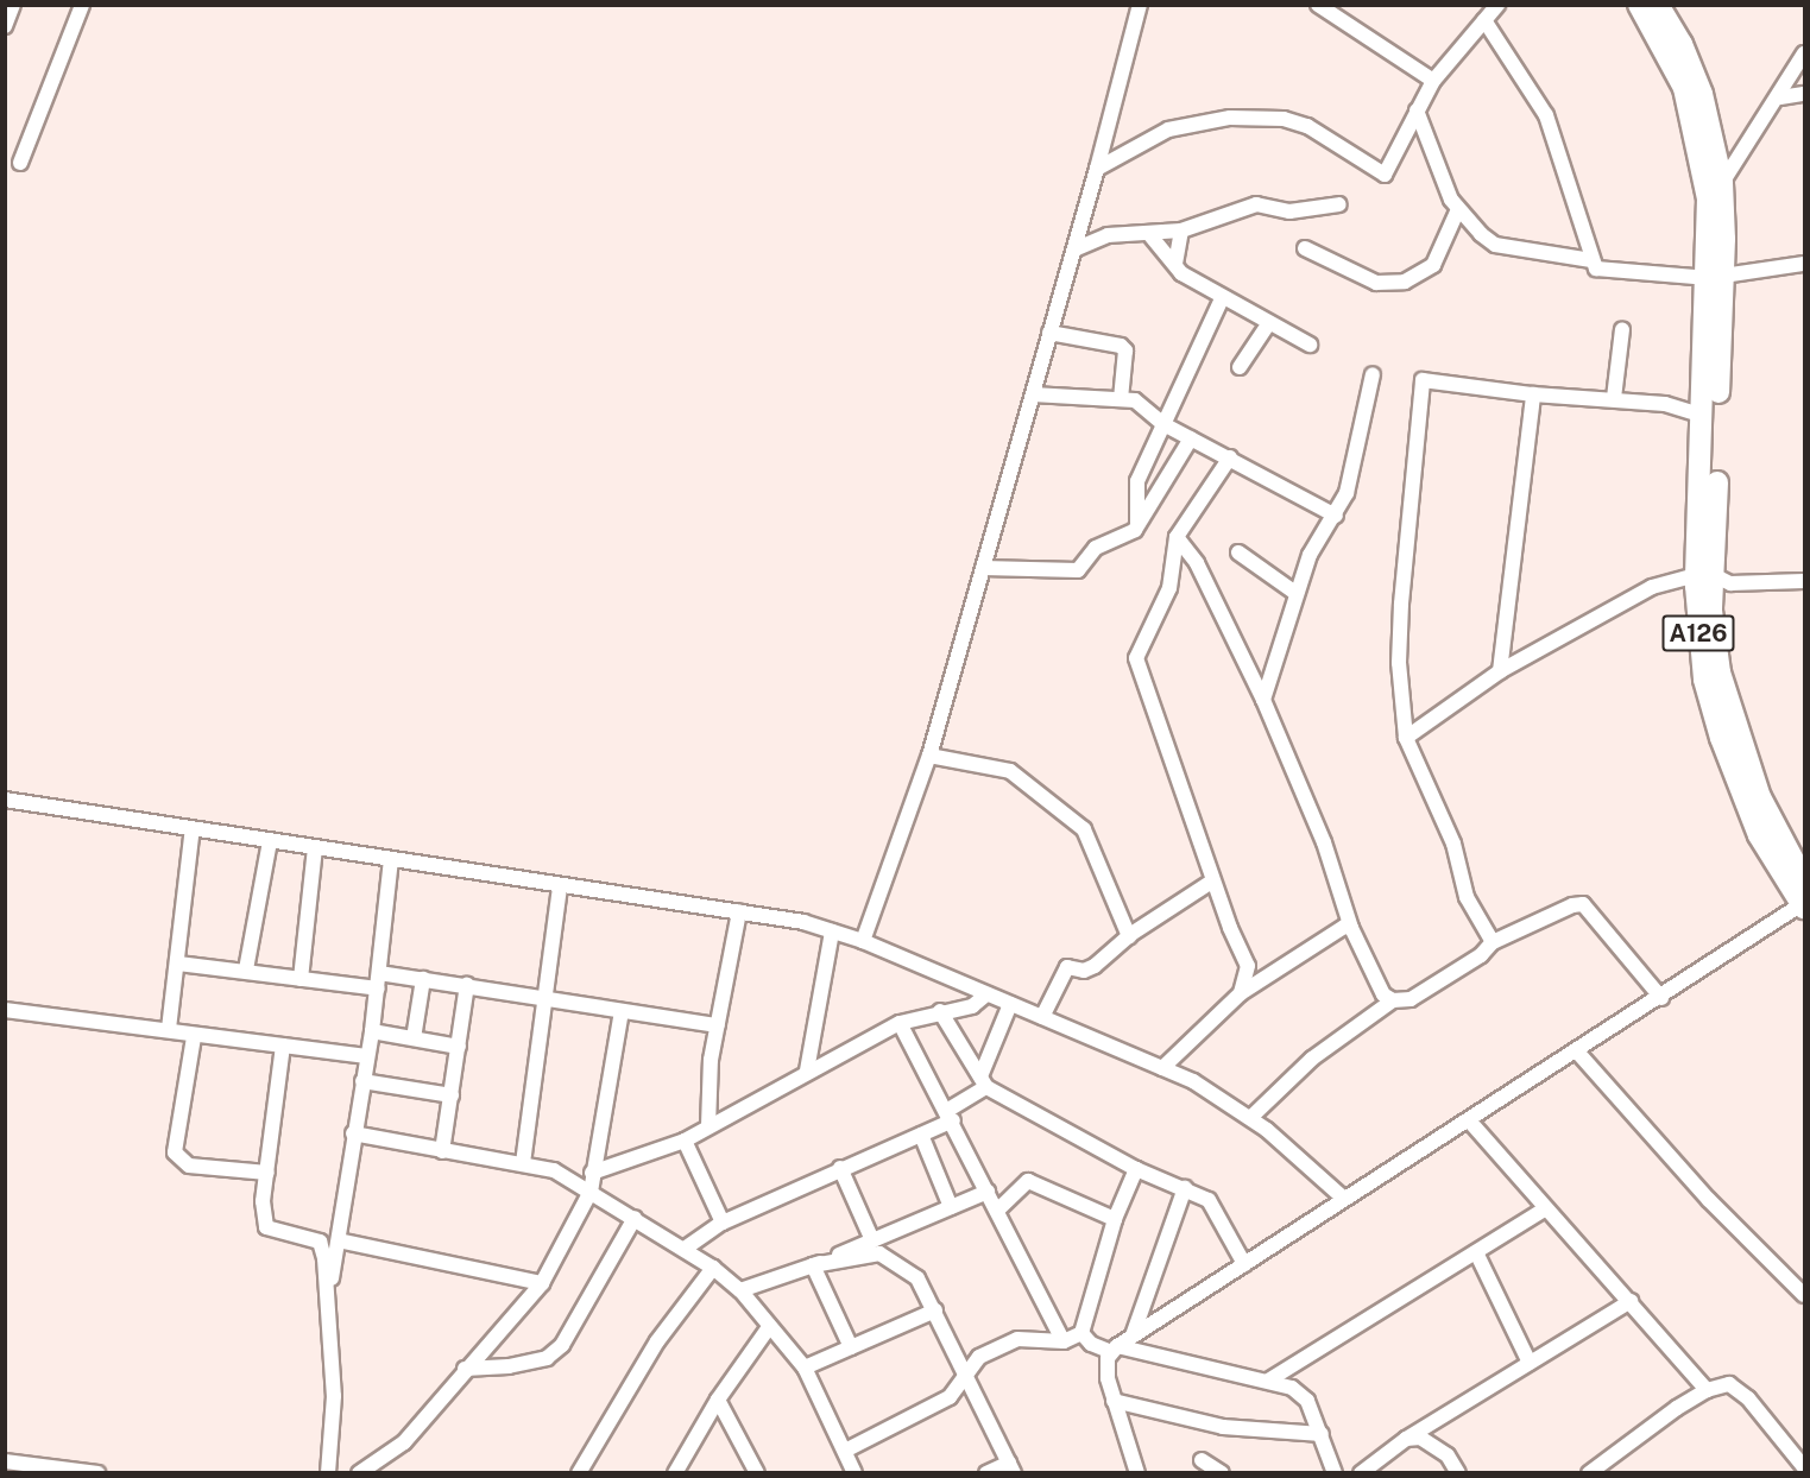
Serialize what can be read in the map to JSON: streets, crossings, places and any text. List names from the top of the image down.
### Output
{
  "streets": {
    "highway": ["A126"]
  }
}
